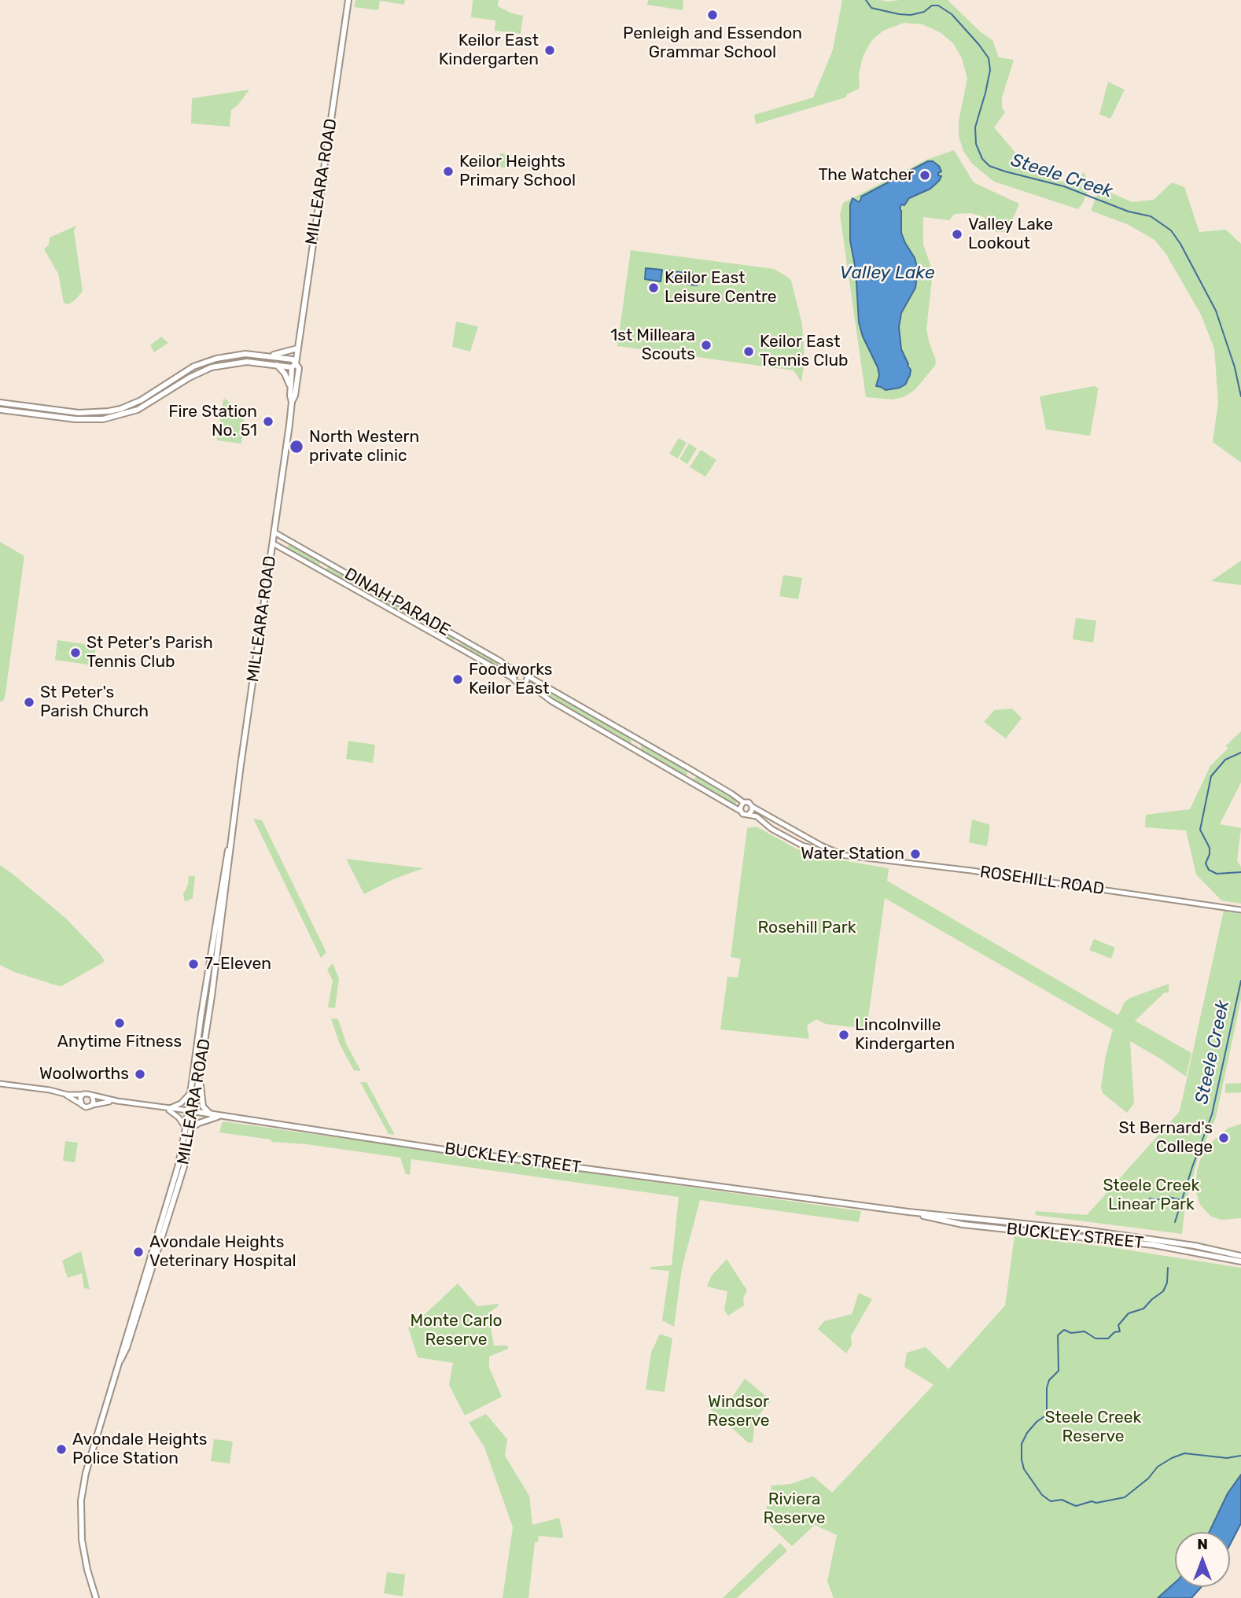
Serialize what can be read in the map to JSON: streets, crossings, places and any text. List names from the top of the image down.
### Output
{
  "streets": {
    "main road": ["MILLEARA ROAD", "BUCKLEY STREET"],
    "street": ["DINAH PARADE", "ROSEHILL ROAD"]
  },
  "crossings": [
    ["MILLEARA ROAD", "DINAH PARADE"],
    ["MILLEARA ROAD", "BUCKLEY STREET"]
  ],
  "water": ["Steele Creek", "Valley Lake"],
  "parks": [
    "Rosehill Park",
    "Steele Creek Linear Park",
    "Monte Carlo Reserve",
    "Windsor Reserve",
    "Steele Creek Reserve",
    "Riviera Reserve"
  ],
  "places": [
    "Penleigh and Essendon Grammar School",
    "Keilor East Kindergarten",
    "Keilor Heights Primary School",
    "The Watcher",
    "Valley Lake Lookout",
    "Keilor East Leisure Centre",
    "1st Milleara Scouts",
    "Keilor East Tennis Club",
    "Fire Station No. 51",
    "North Western private clinic",
    "St Peter's Parish Tennis Club",
    "Foodworks Keilor East",
    "St Peter's Parish Church",
    "Water Station",
    "7-Eleven",
    "Anytime Fitness",
    "Lincolnville Kindergarten",
    "Woolworths",
    "St Bernard's College",
    "Avondale Heights Veterinary Hospital",
    "Avondale Heights Police Station"
  ],
  "north": "top"
}
